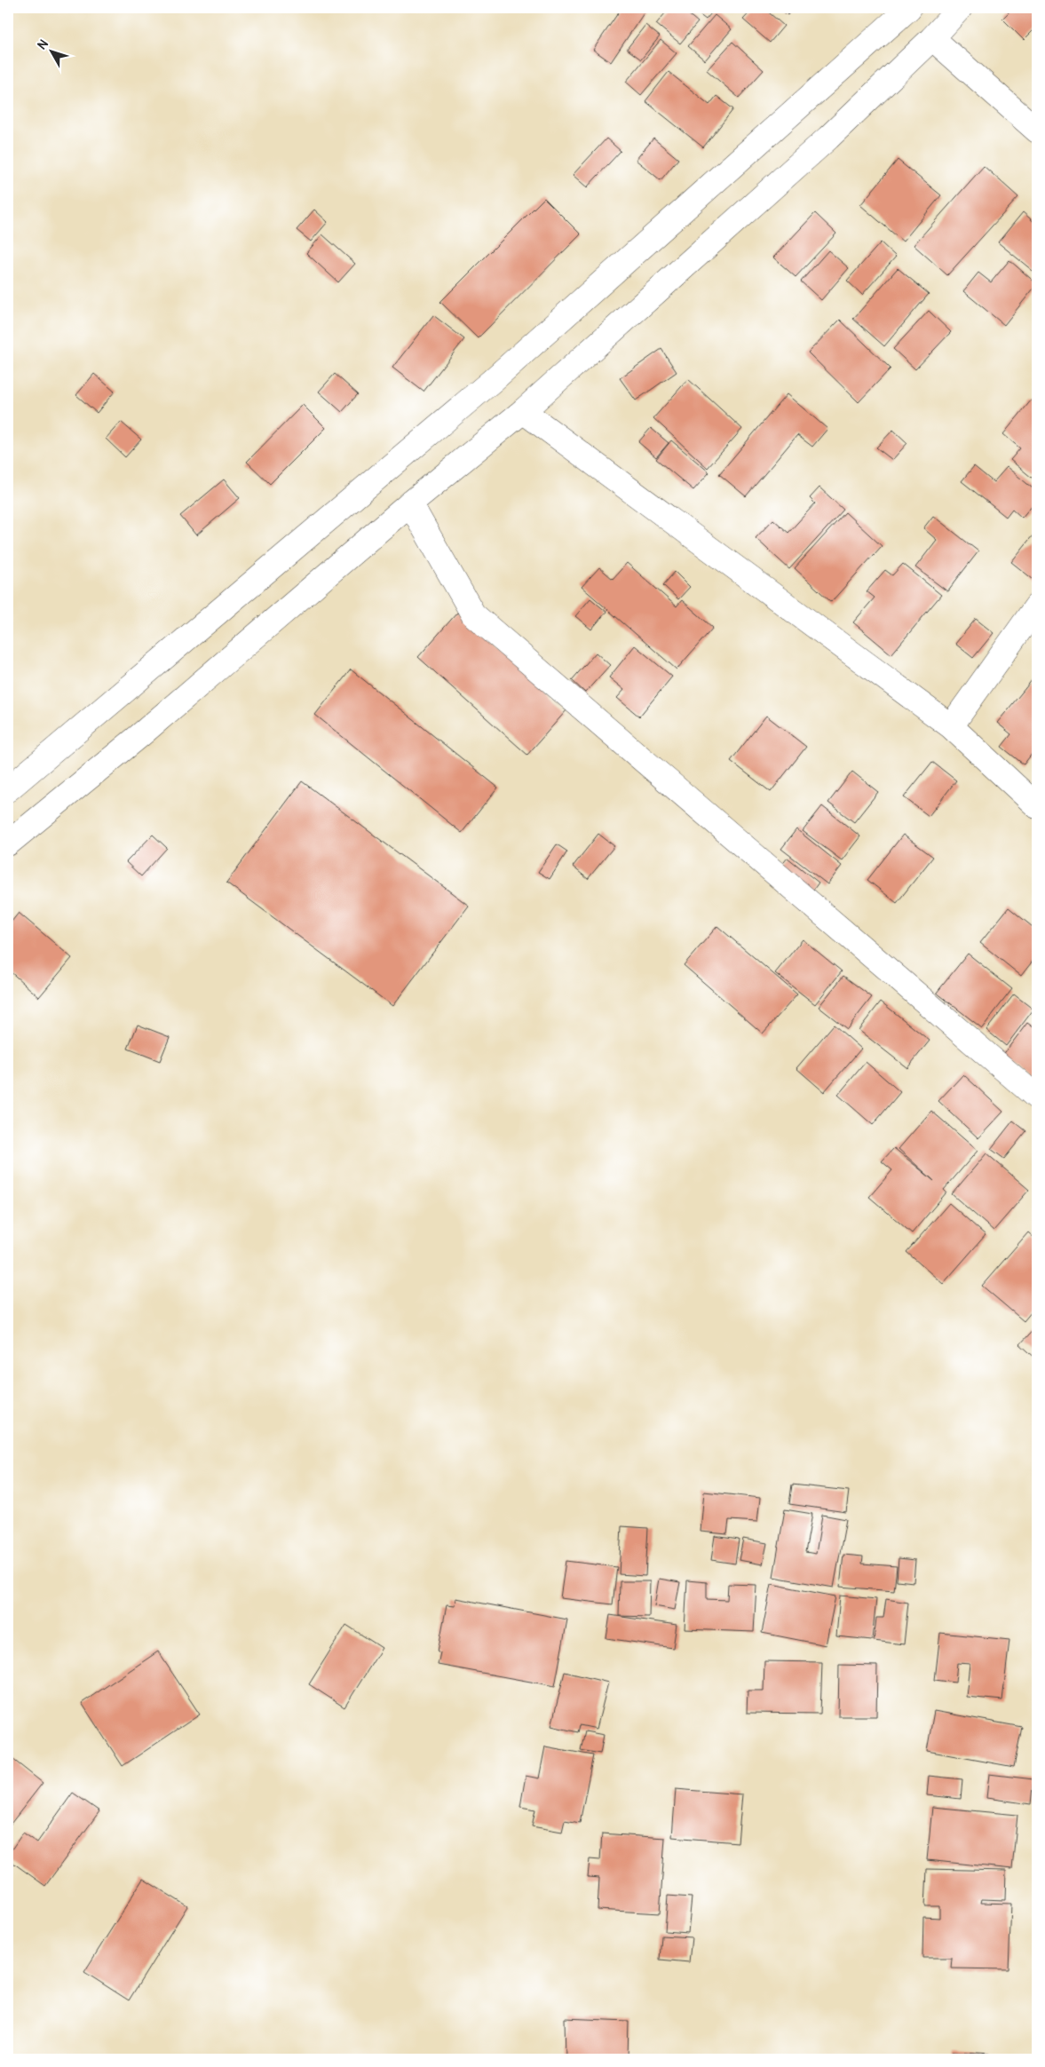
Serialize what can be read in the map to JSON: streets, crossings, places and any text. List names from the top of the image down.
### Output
{
  "north": "top left"
}
